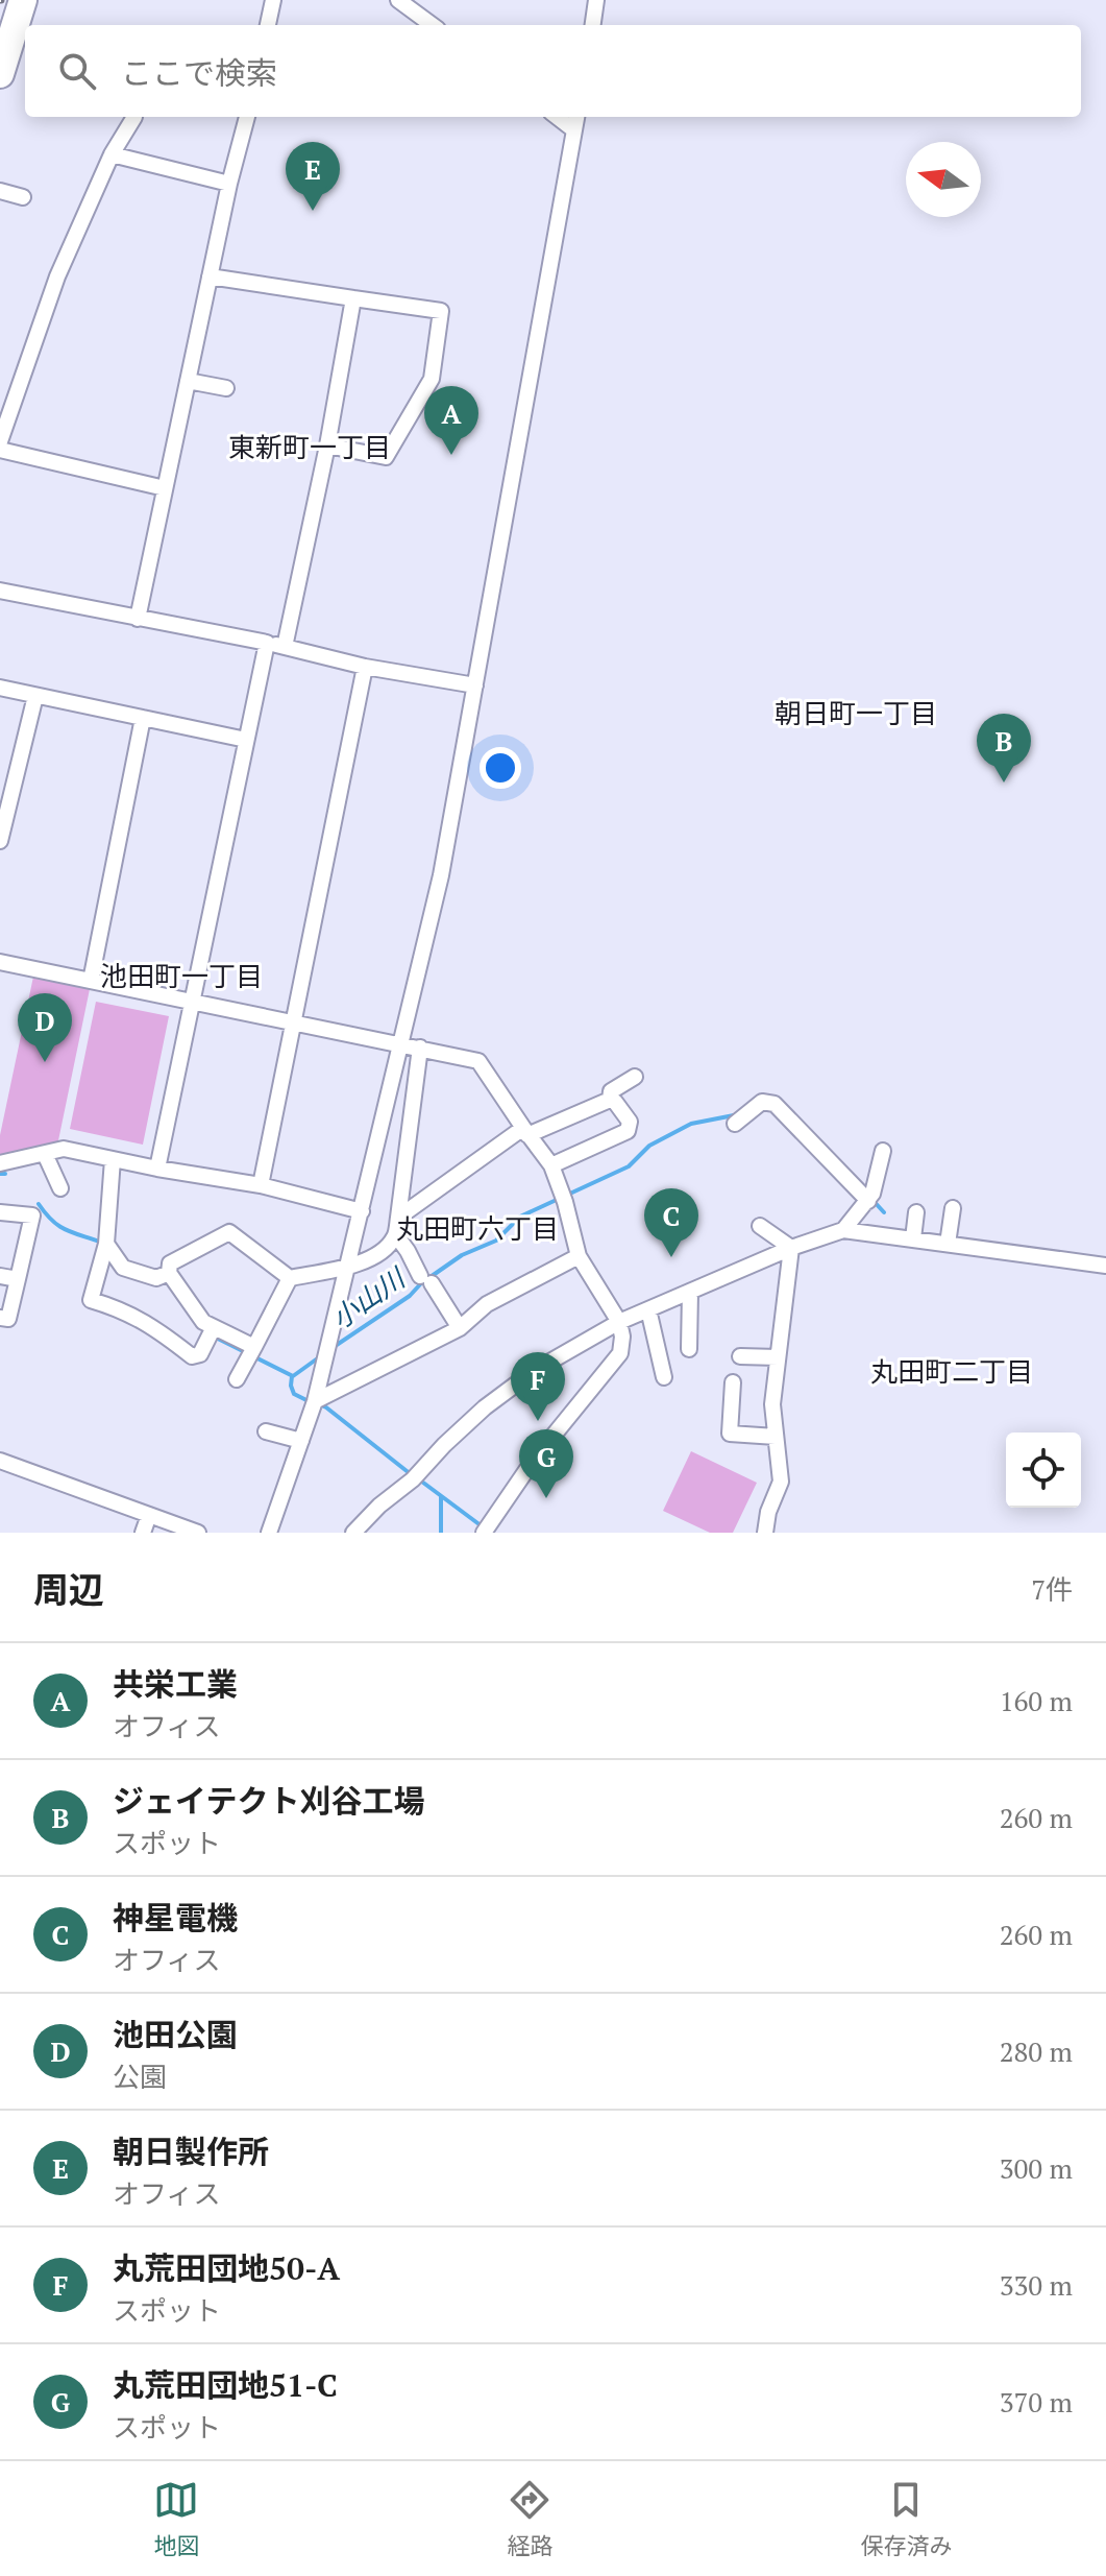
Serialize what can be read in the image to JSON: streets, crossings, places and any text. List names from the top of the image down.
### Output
{
  "districts": [
    "東新町一丁目",
    "朝日町一丁目",
    "池田町一丁目",
    "丸田町六丁目",
    "丸田町二丁目"
  ],
  "water": ["小山川"],
  "north": "left",
  "page": {
    "search": "ここで検索",
    "pins": [
      "E",
      "A",
      "B",
      "D",
      "C",
      "F",
      "G"
    ],
    "heading": ["周辺", "7件"],
    "list": [
      {
        "mark": "A",
        "name": "共栄工業",
        "note": "オフィス",
        "value": "160 m"
      },
      {
        "mark": "B",
        "name": "ジェイテクト刈谷工場",
        "note": "スポット",
        "value": "260 m"
      },
      {
        "mark": "C",
        "name": "神星電機",
        "note": "オフィス",
        "value": "260 m"
      },
      {
        "mark": "D",
        "name": "池田公園",
        "note": "公園",
        "value": "280 m"
      },
      {
        "mark": "E",
        "name": "朝日製作所",
        "note": "オフィス",
        "value": "300 m"
      },
      {
        "mark": "F",
        "name": "丸荒田団地50-A",
        "note": "スポット",
        "value": "330 m"
      },
      {
        "mark": "G",
        "name": "丸荒田団地51-C",
        "note": "スポット",
        "value": "370 m"
      }
    ],
    "nav": ["地図", "経路", "保存済み"]
  }
}
